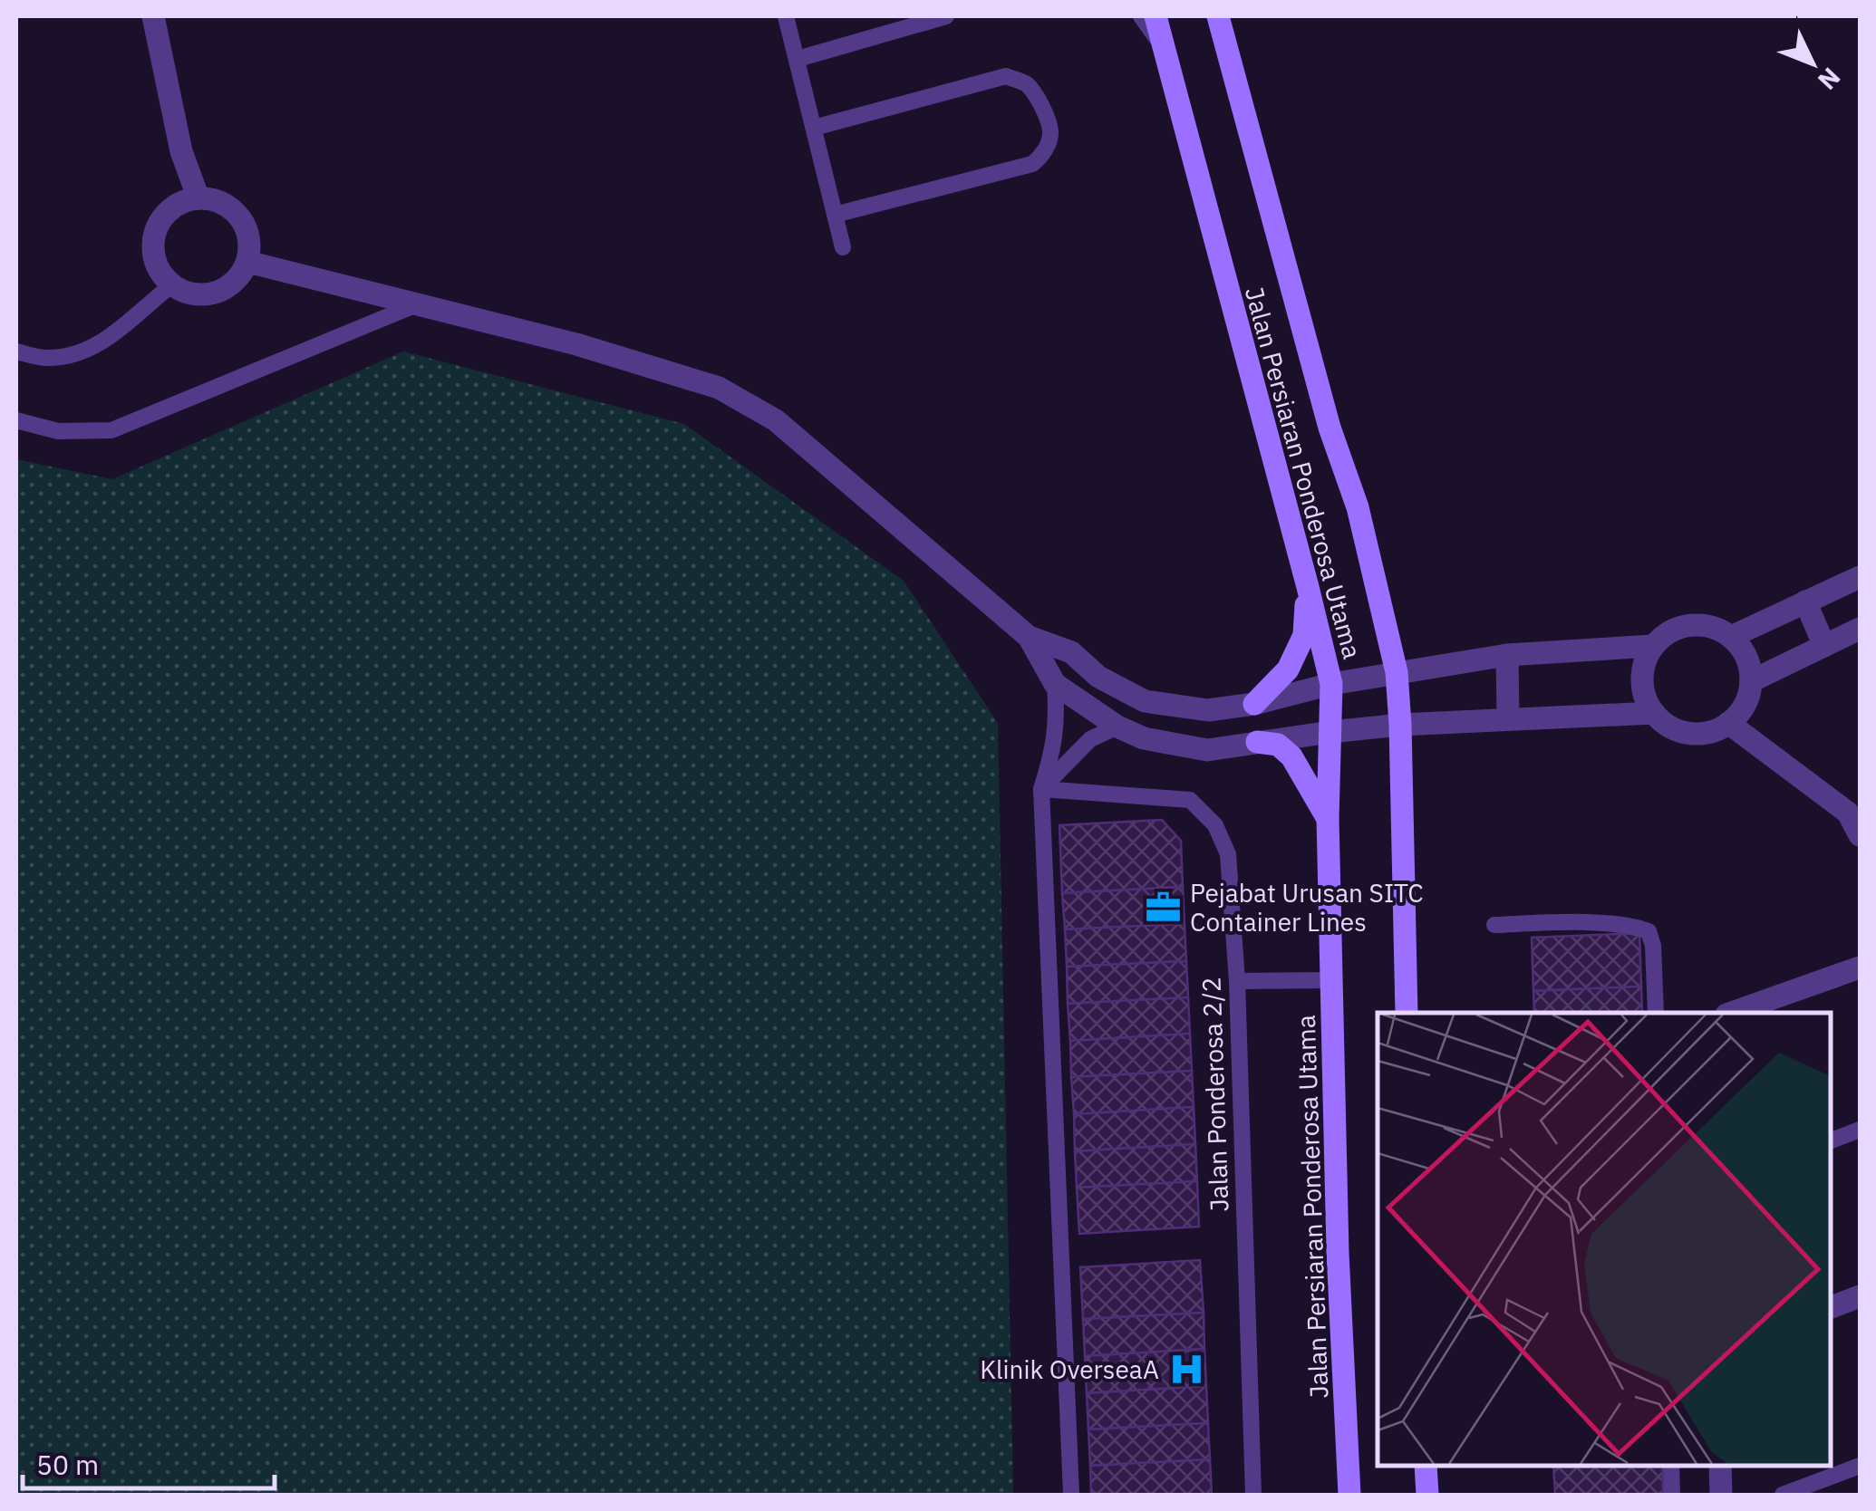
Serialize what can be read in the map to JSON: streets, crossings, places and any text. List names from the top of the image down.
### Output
{
  "streets": {
    "main road": ["Jalan Persiaran Ponderosa Utama"],
    "lane": ["Jalan Ponderosa 2/2"]
  },
  "places": {
    "office": ["Pejabat Urusan SITC Container Lines"],
    "hospital": ["Klinik OverseaA"]
  },
  "scale_bar": "50 m",
  "north": "bottom right"
}
